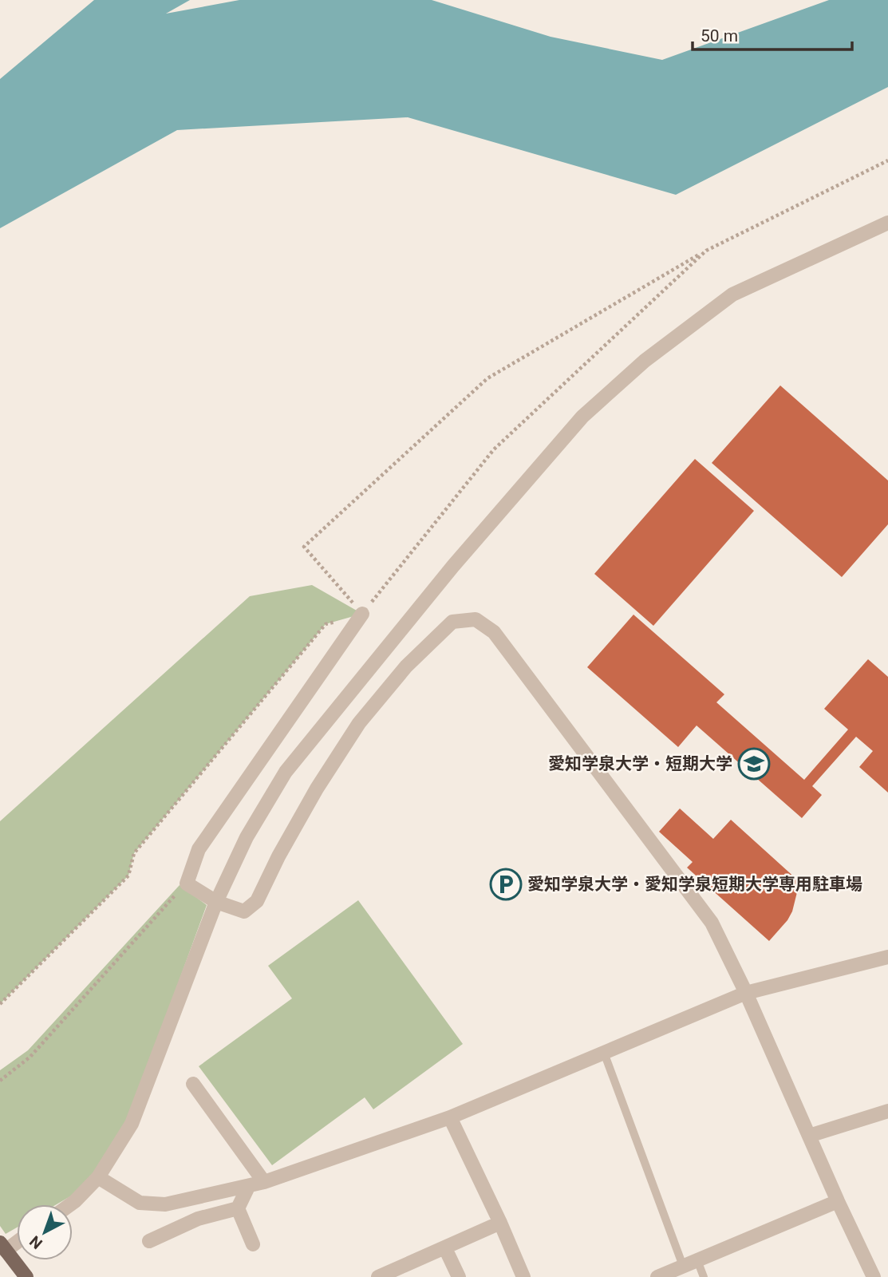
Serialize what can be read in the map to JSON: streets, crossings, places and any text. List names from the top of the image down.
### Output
{
  "places": {
    "school or university": ["愛知学泉大学・短期大学"],
    "parking": ["愛知学泉大学・愛知学泉短期大学専用駐車場"]
  },
  "scale_bar": "50 m",
  "north": "bottom left"
}
